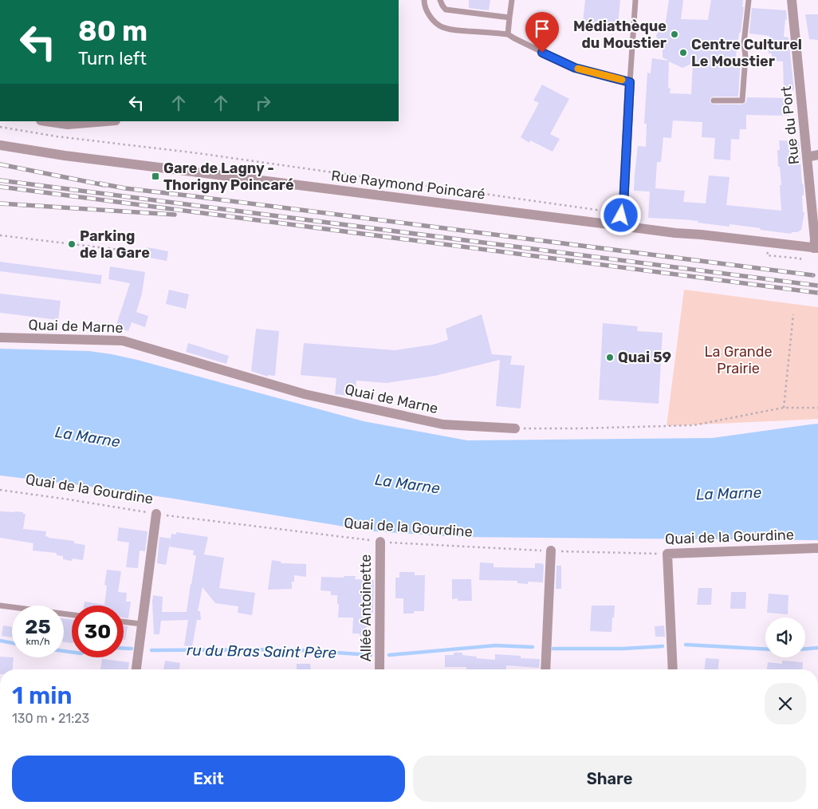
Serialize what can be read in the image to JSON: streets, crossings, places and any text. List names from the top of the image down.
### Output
{
  "streets": {
    "street": [
      "Rue du Port",
      "Rue Raymond Poincaré",
      "Quai de Marne",
      "Quai de la Gourdine",
      "Allée Antoinette"
    ]
  },
  "crossings": [
    ["Rue du Port", "Rue Raymond Poincaré"],
    ["Quai de la Gourdine", "Allée Antoinette"]
  ],
  "water": ["La Marne", "ru du Bras Saint Père"],
  "parks": ["La Grande Prairie"],
  "places": {
    "other": [
      "Médiathèque du Moustier",
      "Centre Culturel Le Moustier",
      "Parking de la Gare",
      "Quai 59"
    ],
    "transit": ["Gare de Lagny - Thorigny Poincaré"]
  },
  "page": {
    "turn": ["80 m", "Turn left"],
    "speed": "25 km/h",
    "limit": "30",
    "heading": ["1 min", "130 m · 21:23"],
    "buttons": ["Exit", "Share"]
  }
}
